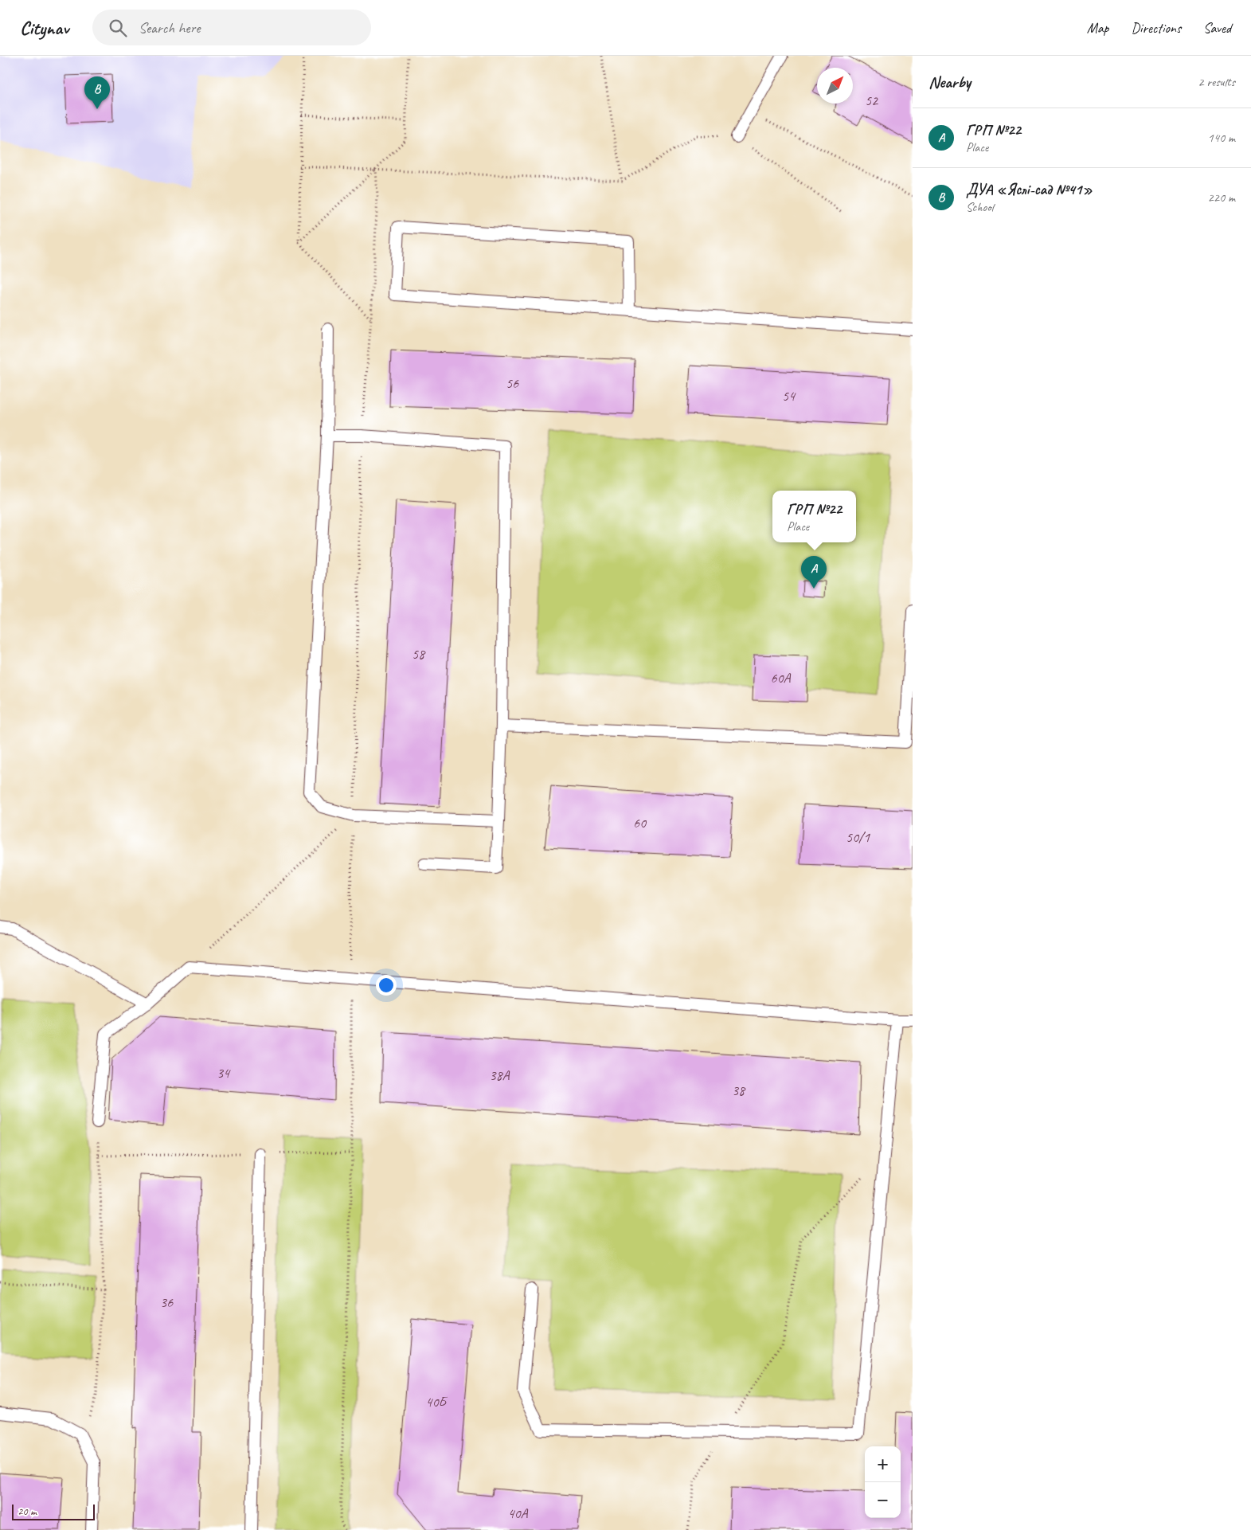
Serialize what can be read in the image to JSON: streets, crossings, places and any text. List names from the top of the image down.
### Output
{
  "house_numbers": [
    "52",
    "56",
    "54",
    "58",
    "60А",
    "60",
    "50/1",
    "34",
    "38А",
    "38",
    "36",
    "40Б",
    "40А"
  ],
  "scale_bar": "20 m",
  "north": "top right",
  "page": {
    "header": "Citynav",
    "search": "Search here",
    "nav": ["Map", "Directions", "Saved"],
    "heading": ["Nearby", "2 results"],
    "pins": ["B", "A"],
    "list": [
      {
        "mark": "A",
        "name": "ГРП №22",
        "note": "Place",
        "value": "140 m"
      },
      {
        "mark": "B",
        "name": "ДУА «Яслі-сад №41»",
        "note": "School",
        "value": "220 m"
      }
    ],
    "popup": ["ГРП №22", "Place"],
    "map_buttons": ["+", "−"],
    "scale": "20 m"
  }
}
